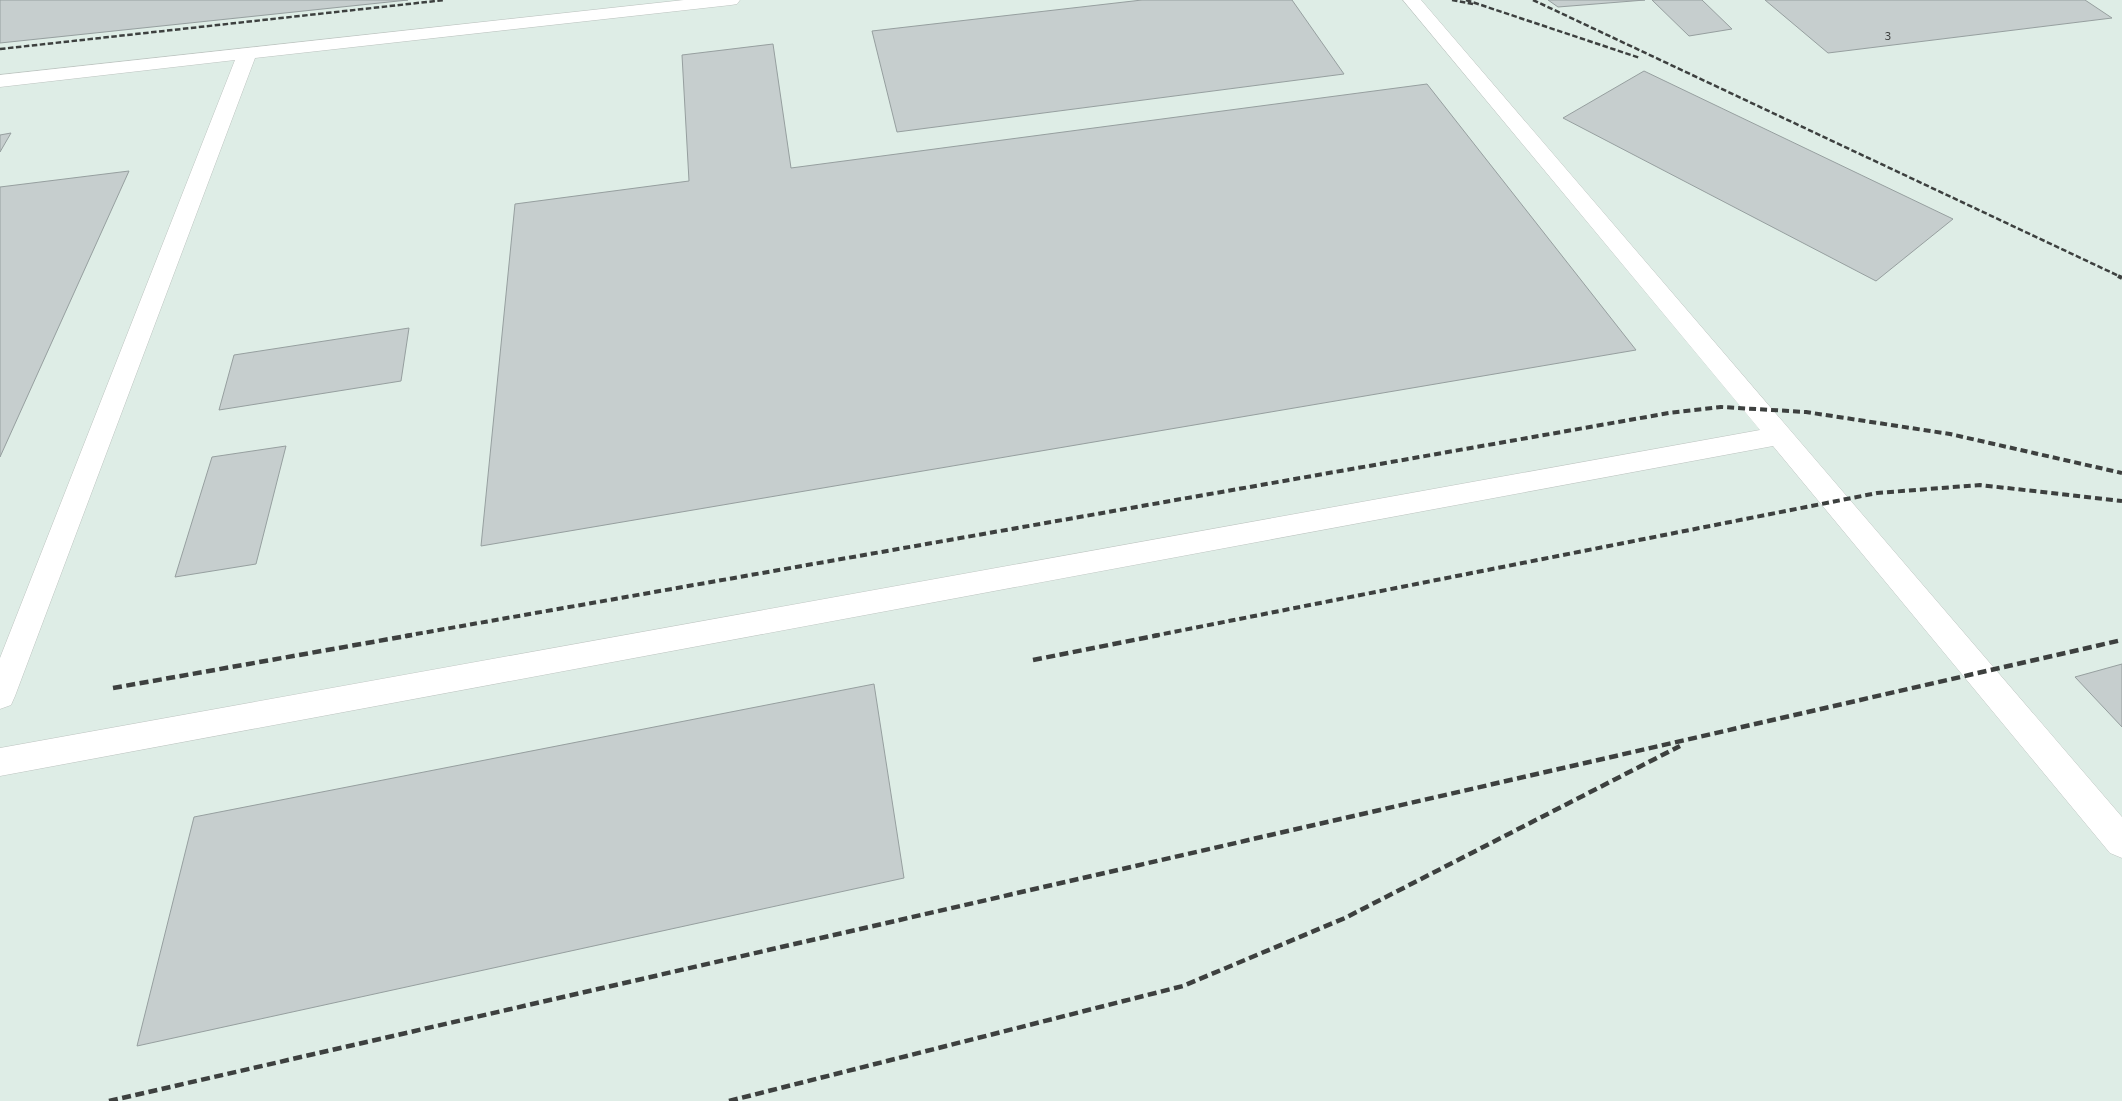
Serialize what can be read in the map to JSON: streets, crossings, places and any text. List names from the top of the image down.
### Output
{
  "house_numbers": ["3"]
}
